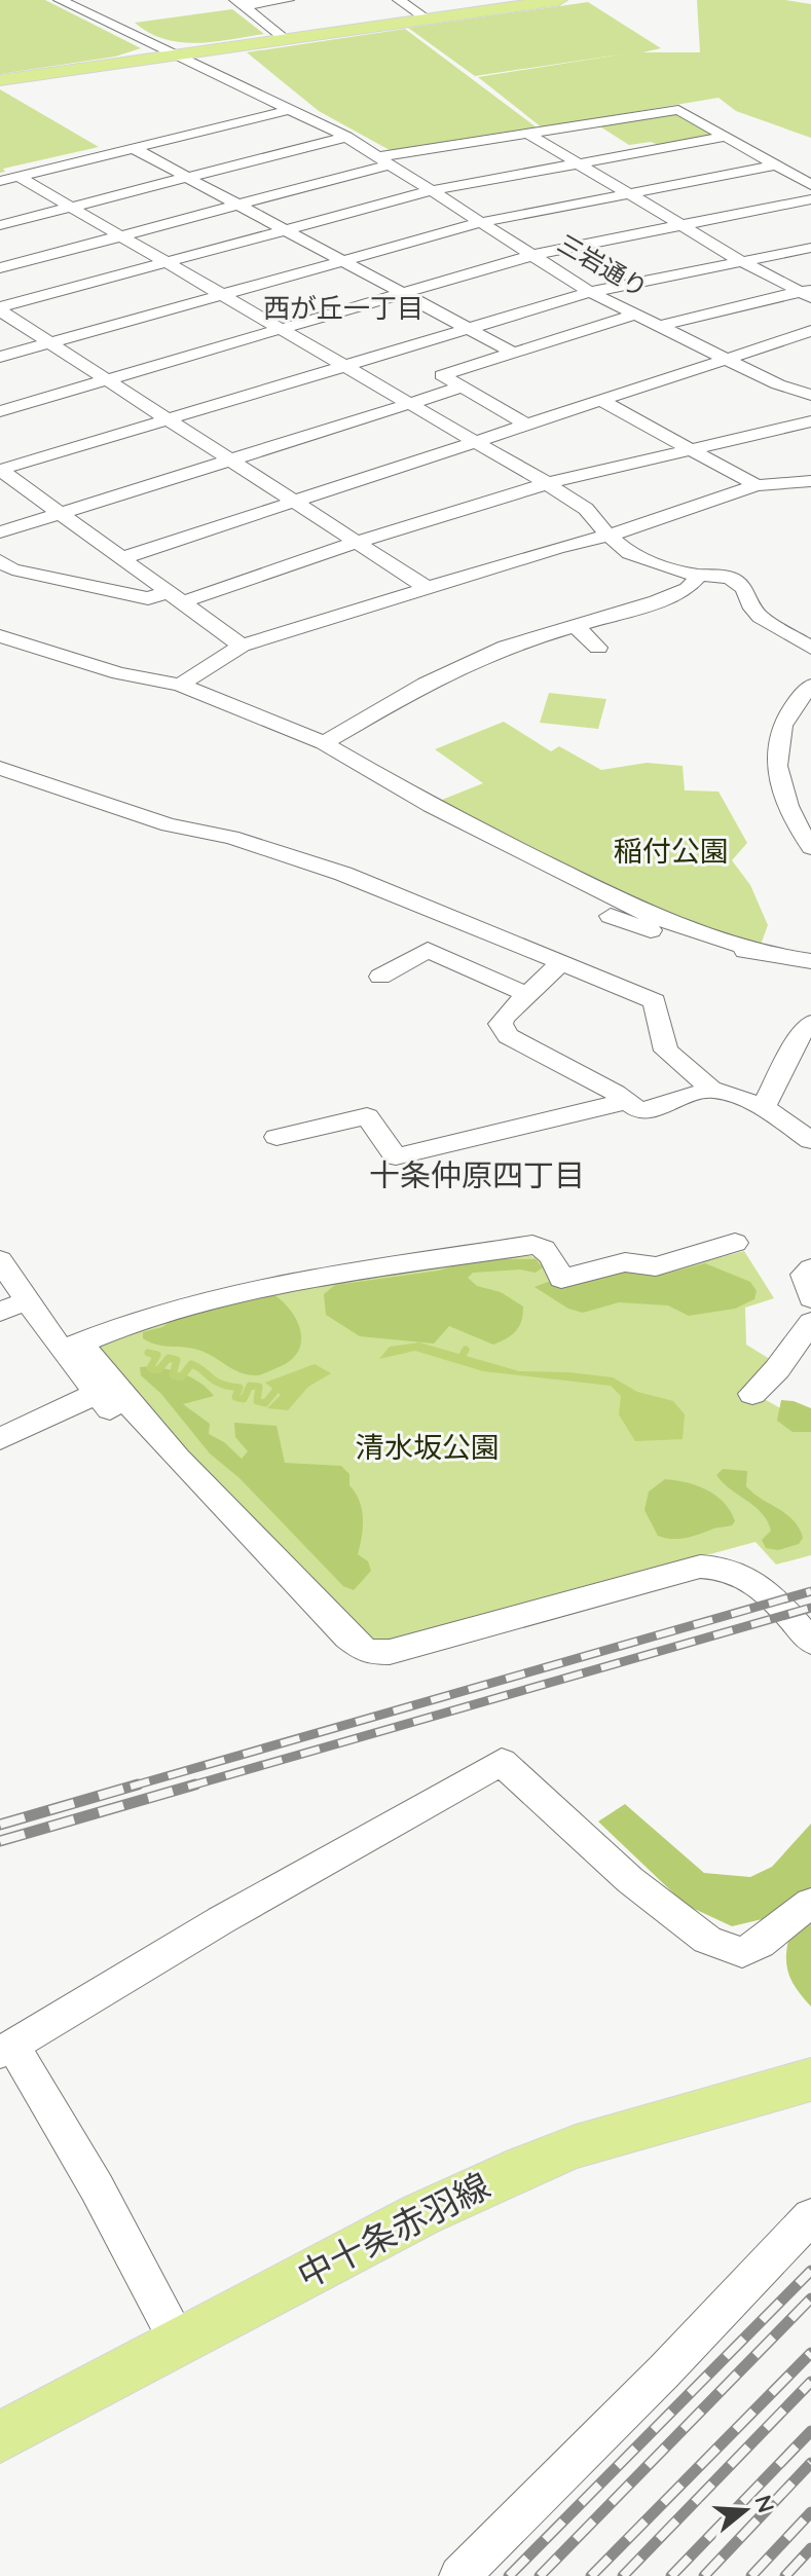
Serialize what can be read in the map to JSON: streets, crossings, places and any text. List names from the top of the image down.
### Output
{
  "streets": {
    "main road": ["中十条赤羽線"],
    "street": ["三岩通り"]
  },
  "districts": ["西が丘一丁目", "十条仲原四丁目"],
  "parks": ["稲付公園", "清水坂公園"],
  "north": "right"
}
